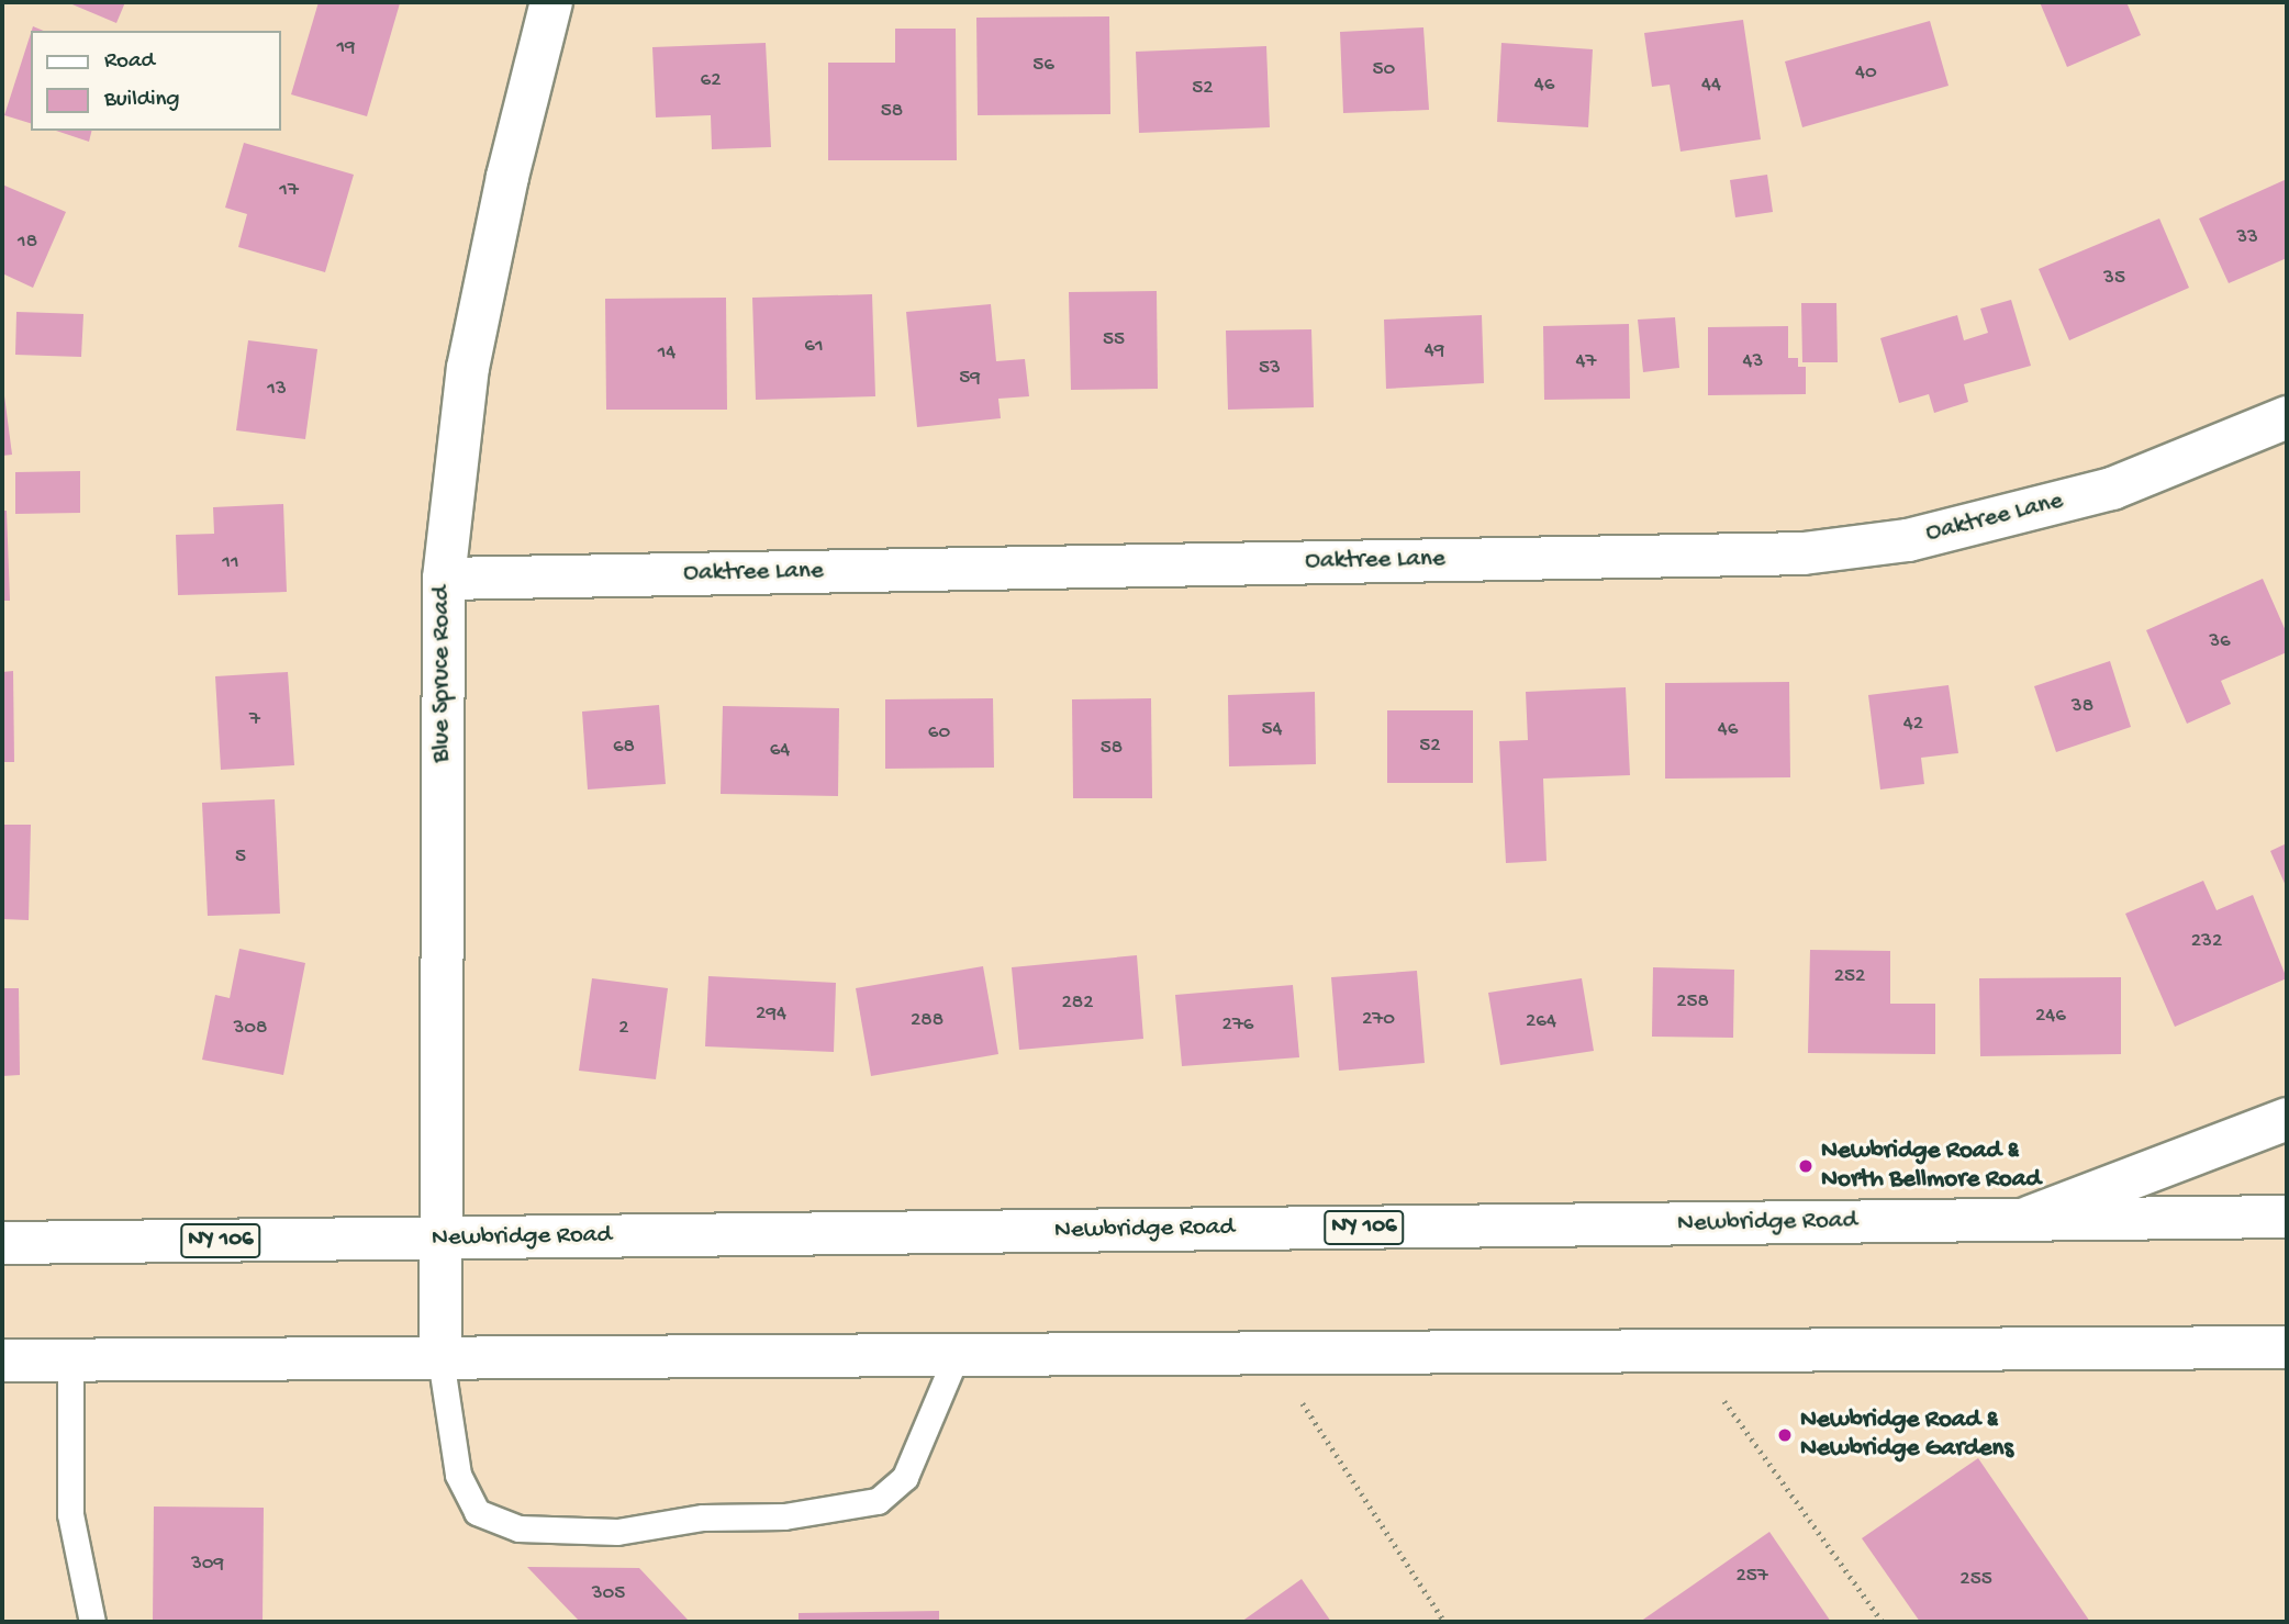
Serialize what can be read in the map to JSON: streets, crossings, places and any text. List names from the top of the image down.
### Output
{
  "streets": {
    "main road": [
      "Oaktree Lane",
      "Blue Spruce Road",
      "Newbridge Road",
      "NY 106"
    ]
  },
  "crossings": [
    ["Oaktree Lane", "Blue Spruce Road"],
    ["Blue Spruce Road", "Newbridge Road"]
  ],
  "places": ["Newbridge Road & North Bellmore Road", "Newbridge Road & Newbridge Gardens"],
  "house_numbers": [
    "19",
    "56",
    "50",
    "40",
    "62",
    "46",
    "44",
    "52",
    "58",
    "17",
    "33",
    "18",
    "35",
    "55",
    "61",
    "49",
    "14",
    "47",
    "43",
    "53",
    "59",
    "13",
    "11",
    "36",
    "38",
    "7",
    "42",
    "54",
    "46",
    "60",
    "52",
    "68",
    "58",
    "64",
    "5",
    "232",
    "252",
    "258",
    "282",
    "294",
    "246",
    "270",
    "288",
    "264",
    "276",
    "308",
    "2",
    "309",
    "257",
    "255",
    "305"
  ],
  "legend": ["Road", "Building"]
}
